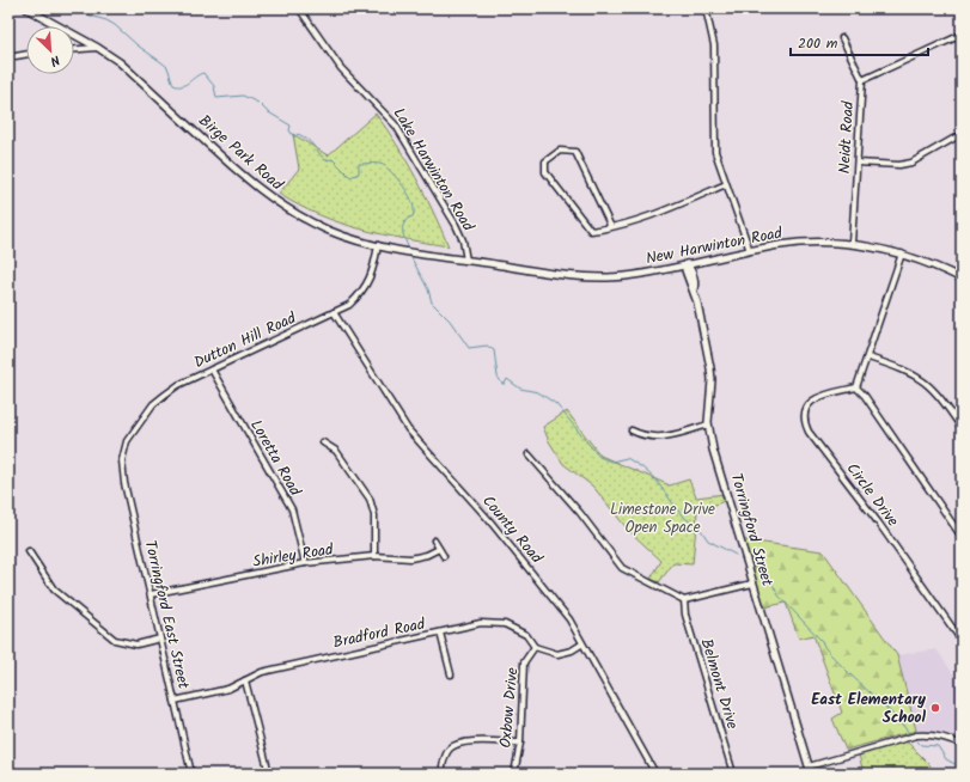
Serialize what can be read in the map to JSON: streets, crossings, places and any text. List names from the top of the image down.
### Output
{
  "streets": {
    "main road": ["Birge Park Road", "New Harwinton Road", "Torringford Street"],
    "street": [
      "Neidt Road",
      "Lake Harwinton Road",
      "Dutton Hill Road",
      "Loretta Road",
      "Circle Drive",
      "County Road",
      "Shirley Road",
      "Torringford East Street",
      "Bradford Road",
      "Belmont Drive",
      "Oxbow Drive"
    ]
  },
  "crossings": [
    ["Neidt Road", "New Harwinton Road"],
    ["Birge Park Road", "Lake Harwinton Road"],
    ["Birge Park Road", "New Harwinton Road"],
    ["Birge Park Road", "Dutton Hill Road"],
    ["Lake Harwinton Road", "New Harwinton Road"],
    ["New Harwinton Road", "Torringford Street"],
    ["Dutton Hill Road", "Loretta Road"],
    ["Dutton Hill Road", "County Road"],
    ["Dutton Hill Road", "Torringford East Street"],
    ["Loretta Road", "Shirley Road"],
    ["County Road", "Bradford Road"],
    ["Shirley Road", "Torringford East Street"],
    ["Torringford East Street", "Bradford Road"],
    ["Bradford Road", "Oxbow Drive"]
  ],
  "parks": ["Limestone Drive Open Space"],
  "places": ["East Elementary School"],
  "scale_bar": "200 m",
  "north": "bottom right"
}
